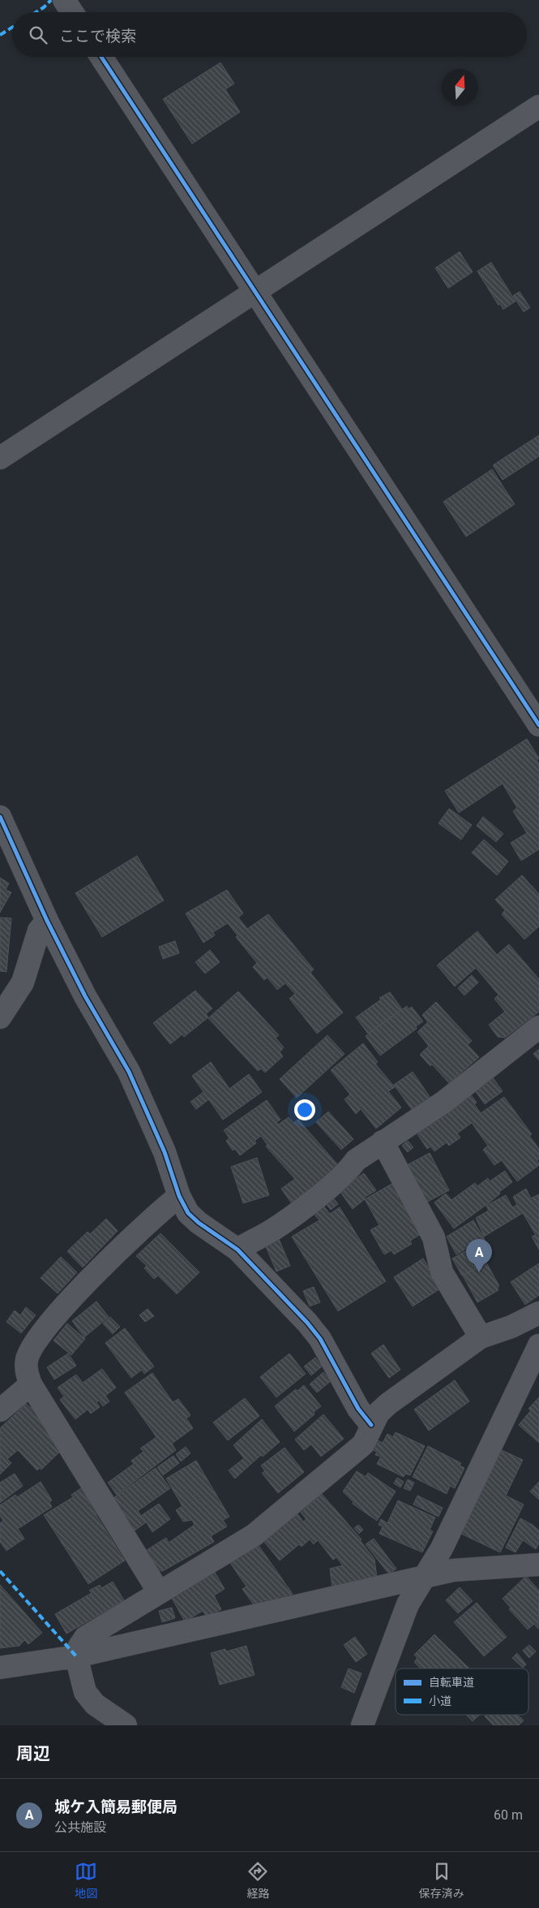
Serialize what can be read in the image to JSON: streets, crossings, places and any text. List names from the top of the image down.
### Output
{
  "legend": ["自転車道", "小道"],
  "north": "top",
  "page": {
    "search": "ここで検索",
    "pins": "A",
    "heading": "周辺",
    "list": [
      {
        "mark": "A",
        "name": "城ケ入簡易郵便局",
        "note": "公共施設",
        "value": "60 m"
      }
    ],
    "nav": ["地図", "経路", "保存済み"]
  }
}
